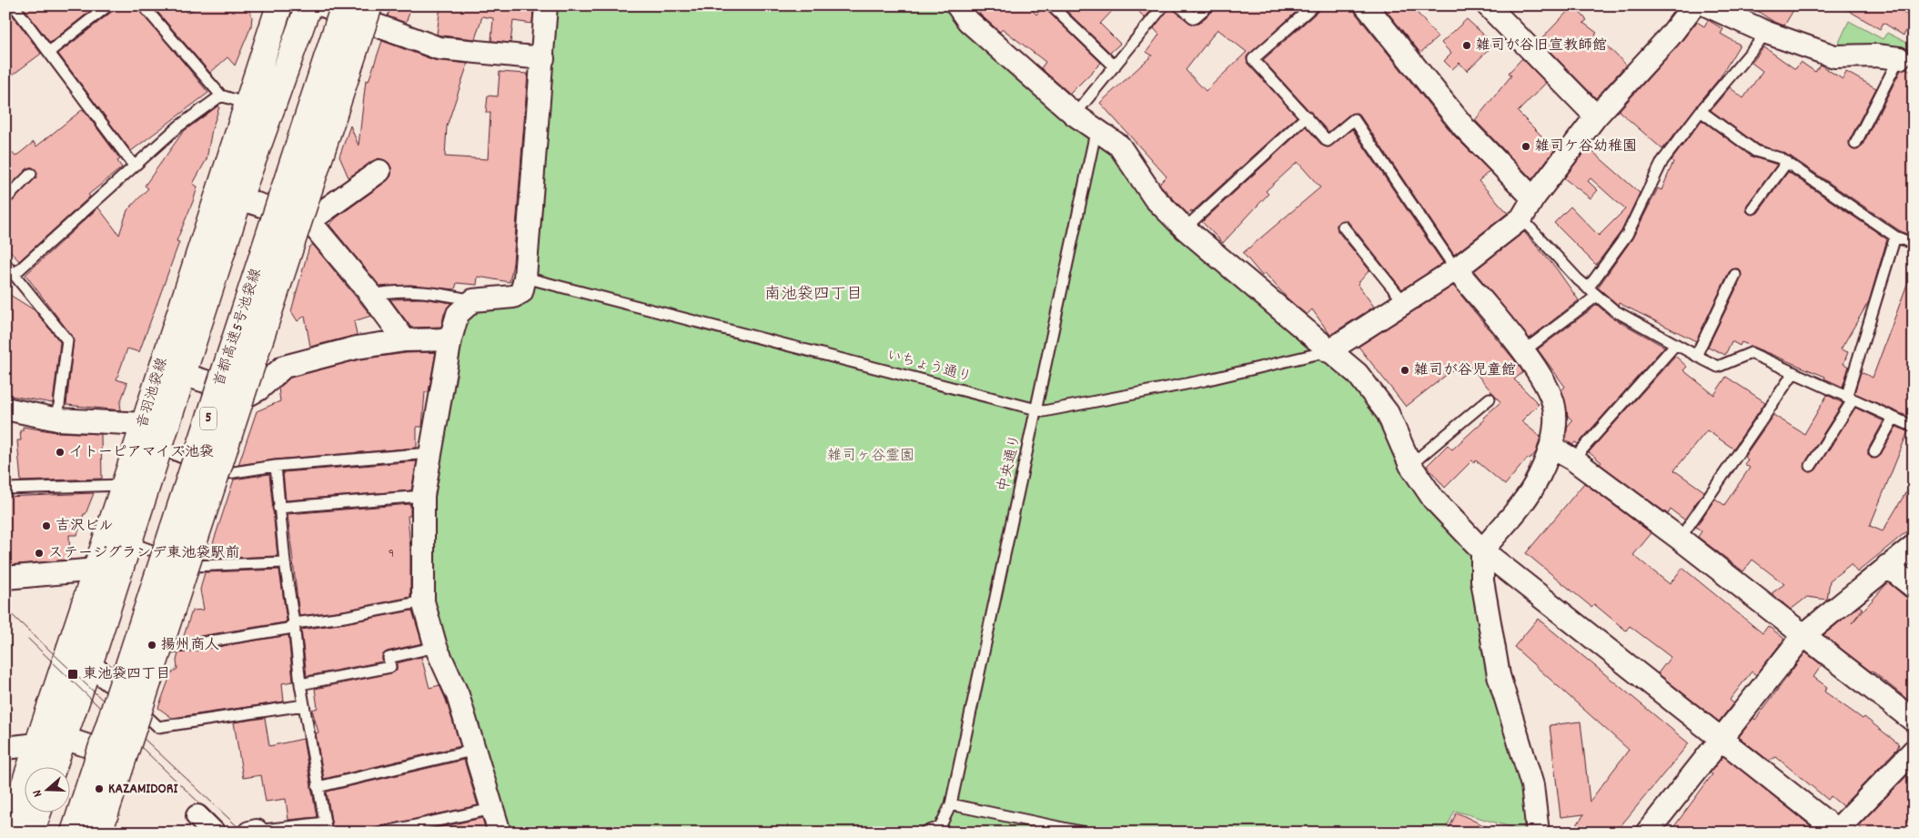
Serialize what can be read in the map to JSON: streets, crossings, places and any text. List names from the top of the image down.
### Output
{
  "streets": {
    "main road": ["首都高速5号池袋線", "音羽池袋線", "5"],
    "lane": ["いちょう通り", "中央通り"]
  },
  "crossings": [
    ["いちょう通り", "中央通り"]
  ],
  "districts": ["南池袋四丁目"],
  "parks": ["雑司ヶ谷霊園"],
  "places": {
    "other": [
      "雑司が谷旧宣教師館",
      "雑司ケ谷幼稚園",
      "雑司が谷児童館",
      "イトーピアマイズ池袋",
      "吉沢ビル",
      "ステージグランデ東池袋駅前",
      "揚州商人",
      "KAZAMIDORI"
    ],
    "transit": ["東池袋四丁目"]
  },
  "house_numbers": ["9"],
  "north": "left"
}
